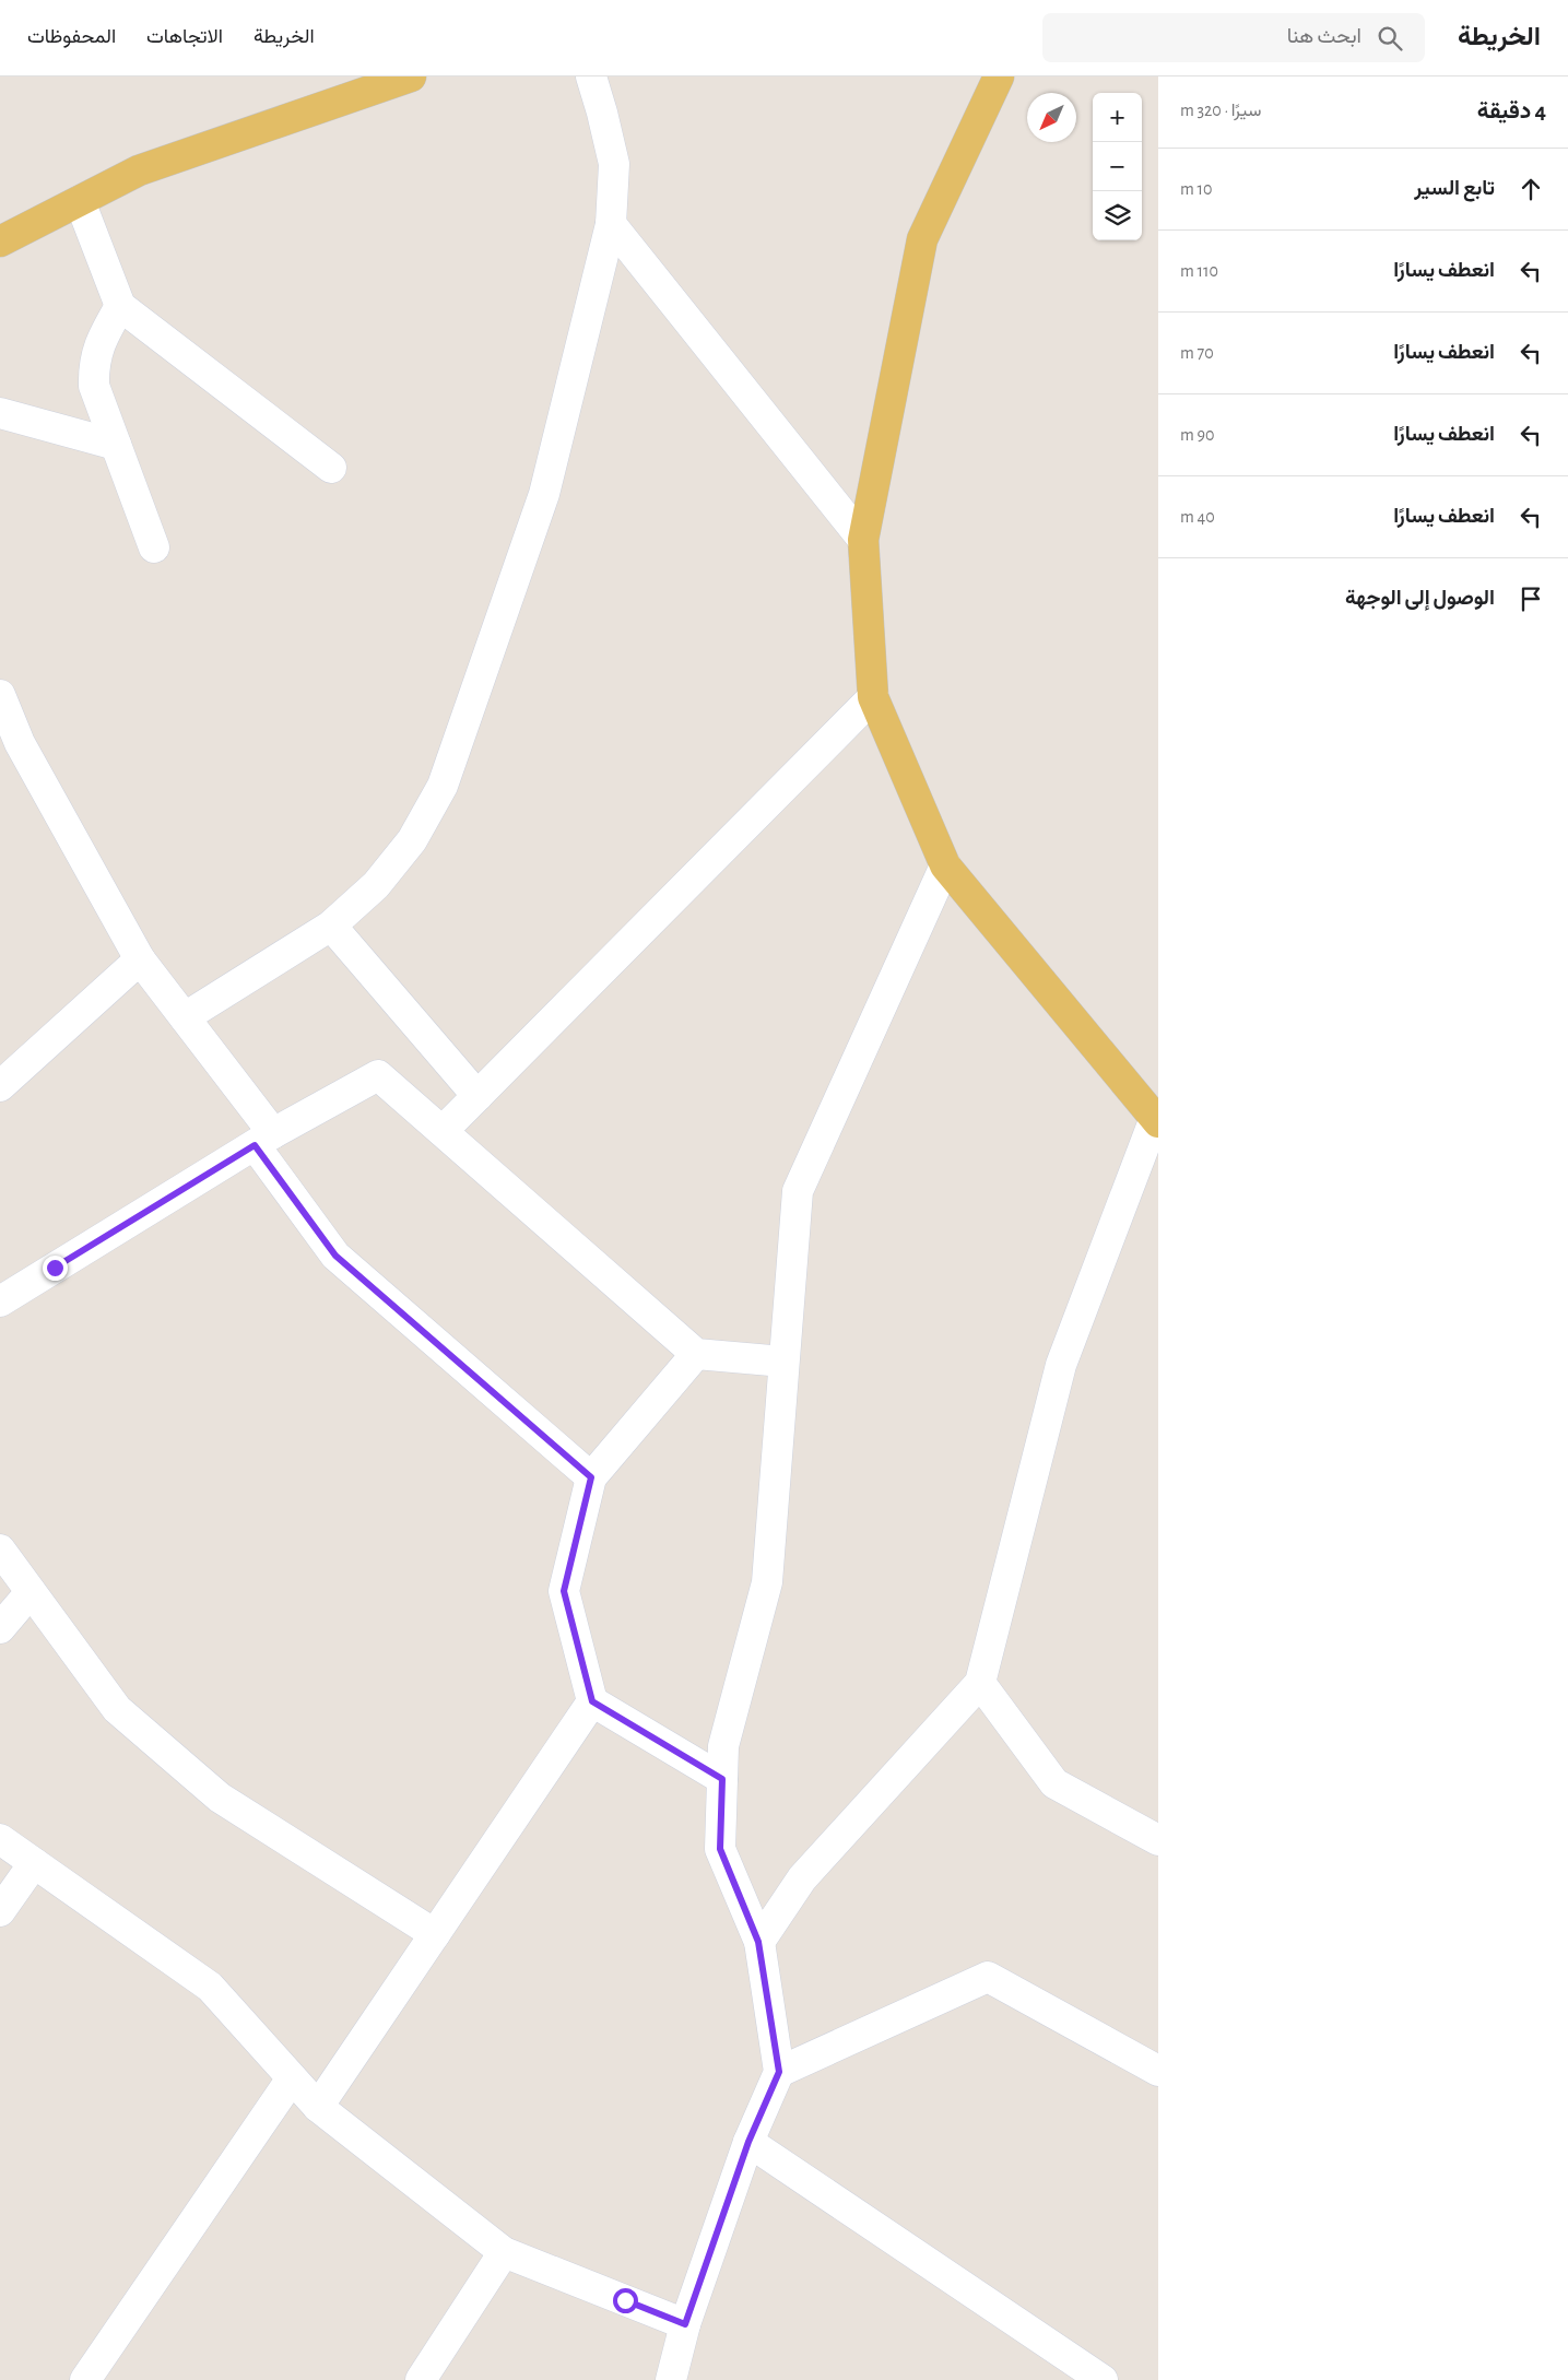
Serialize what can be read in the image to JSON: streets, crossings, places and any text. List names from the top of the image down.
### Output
{
  "north": "bottom left",
  "page": {
    "header": "الخريطة",
    "search": "ابحث هنا",
    "nav": ["الخريطة", "الاتجاهات", "المحفوظات"],
    "heading": ["4 دقيقة", "سيرًا · 320 m"],
    "map_buttons": ["+", "−"],
    "list": [
      ["تابع السير", "10 m"],
      ["انعطف يسارًا", "110 m"],
      ["انعطف يسارًا", "70 m"],
      ["انعطف يسارًا", "90 m"],
      ["انعطف يسارًا", "40 m"],
      "الوصول إلى الوجهة"
    ]
  }
}
